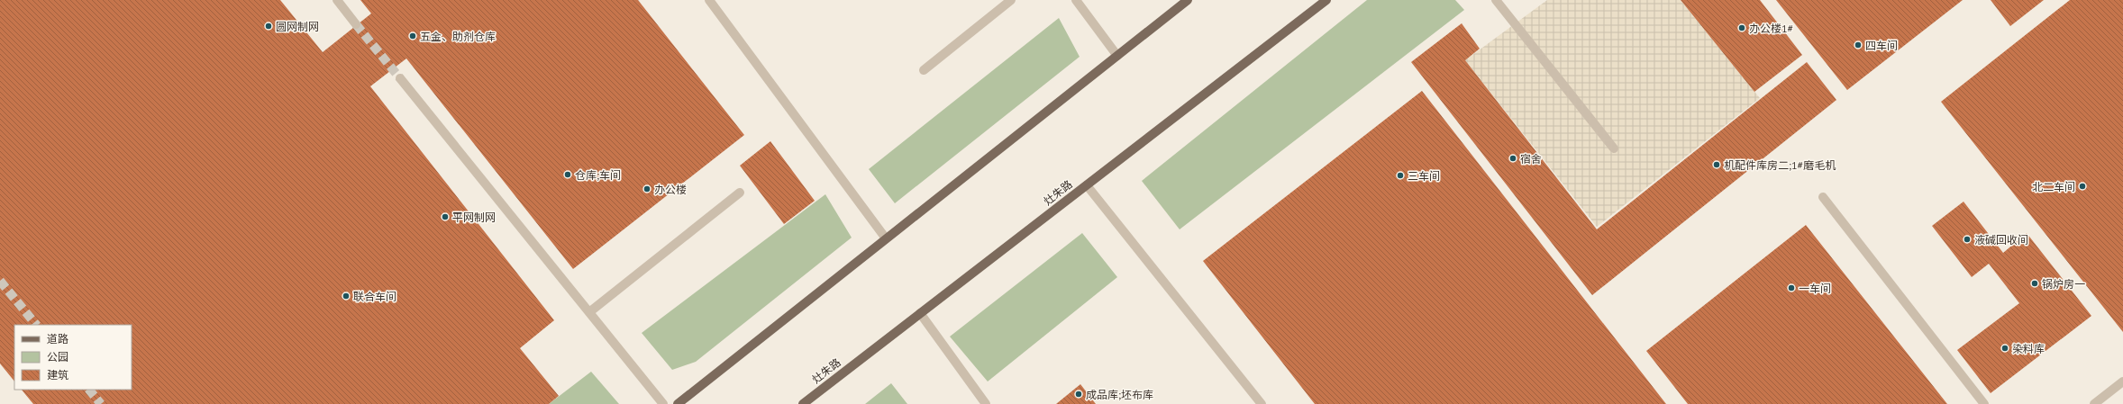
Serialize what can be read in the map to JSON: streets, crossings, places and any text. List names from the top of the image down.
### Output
{
  "streets": {
    "main road": ["灶朱路"]
  },
  "places": [
    "圆网制网",
    "办公楼1#",
    "五金、助剂仓库",
    "四车间",
    "宿舍",
    "机配件库房二;1#磨毛机",
    "仓库;车间",
    "三车间",
    "北二车间",
    "办公楼",
    "平网制网",
    "液碱回收间",
    "锅炉房一",
    "一车间",
    "联合车间",
    "染料库",
    "成品库;坯布库"
  ],
  "legend": ["道路", "公园", "建筑"]
}
